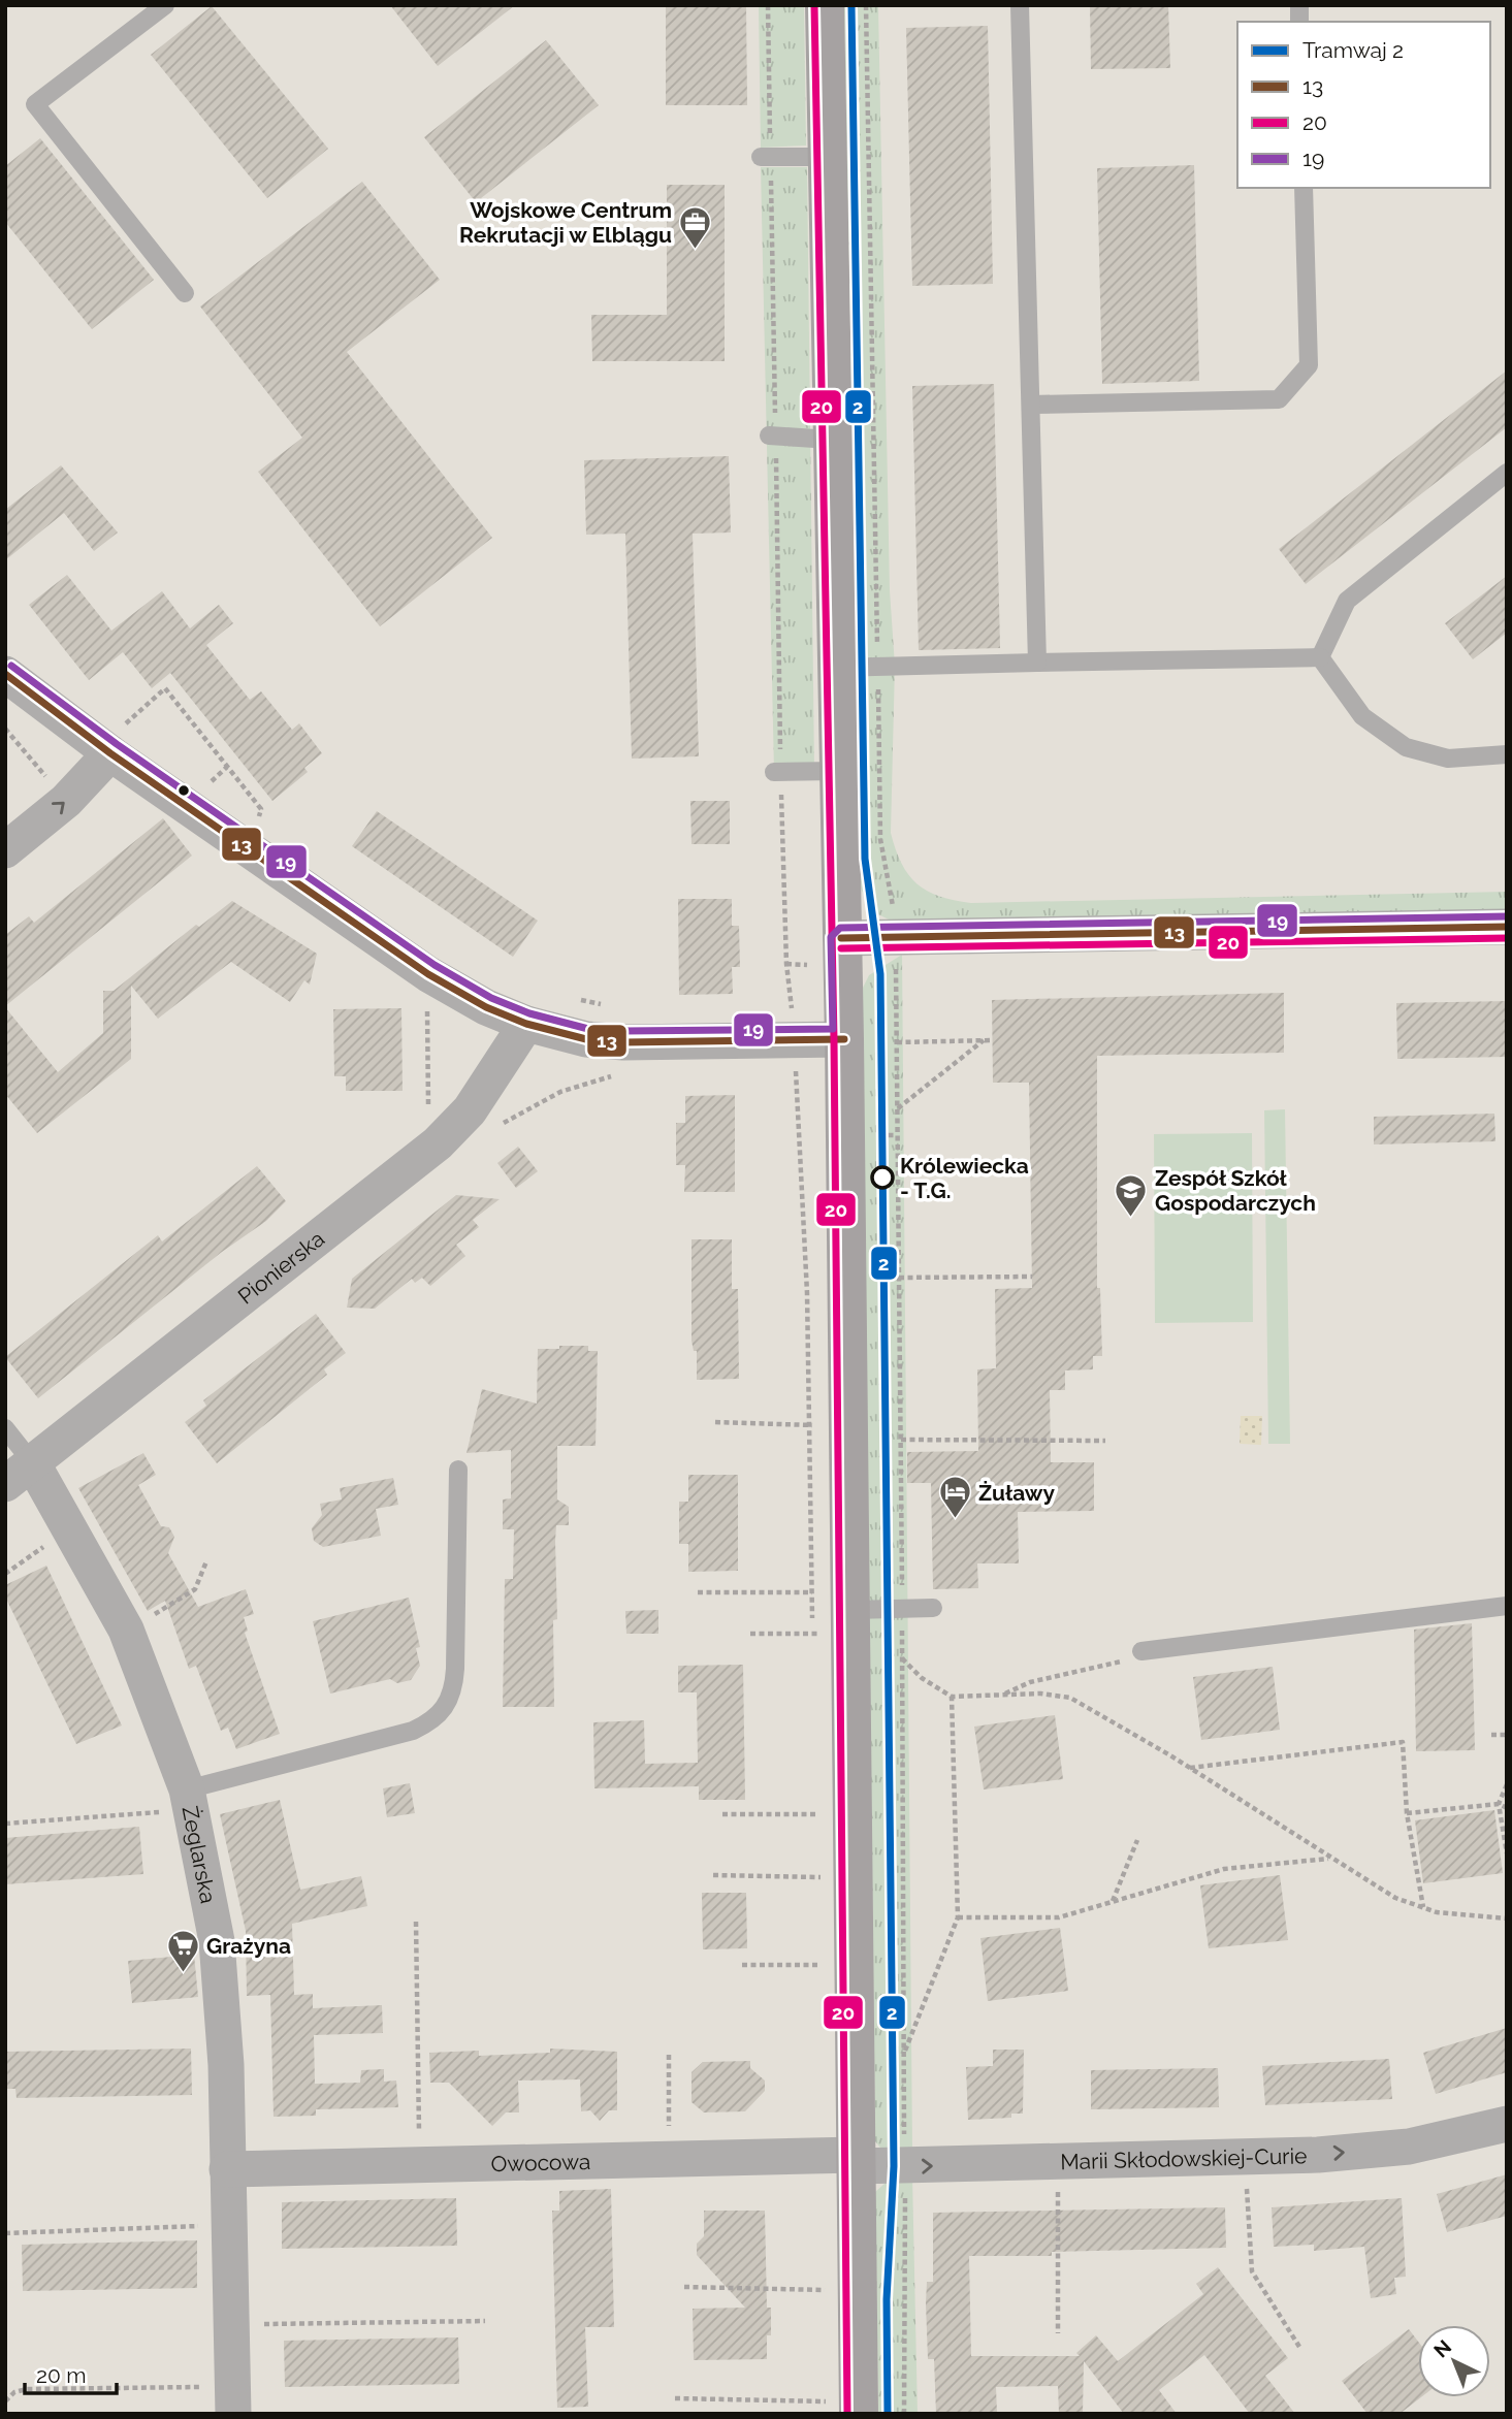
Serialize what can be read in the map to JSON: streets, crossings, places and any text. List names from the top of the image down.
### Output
{
  "streets": {
    "street": [
      "Pionierska",
      "Żeglarska",
      "Marii Skłodowskiej-Curie",
      "Owocowa"
    ]
  },
  "crossings": [
    ["Pionierska", "Żeglarska"],
    ["Żeglarska", "Owocowa"],
    ["Marii Skłodowskiej-Curie", "Owocowa"]
  ],
  "one_way": ["Marii Skłodowskiej-Curie"],
  "places": {
    "office": ["Wojskowe Centrum Rekrutacji w Elblągu"],
    "other": ["Królewiecka - T.G."],
    "school or university": ["Zespół Szkół Gospodarczych"],
    "hotel": ["Żuławy"],
    "supermarket": ["Grażyna"]
  },
  "lines": [
    "tram line 2",
    "transit line 20",
    "transit line 19",
    "transit line 13"
  ],
  "legend": [
    "Tramwaj 2",
    "13",
    "20",
    "19"
  ],
  "scale_bar": "20 m",
  "north": "top left"
}
